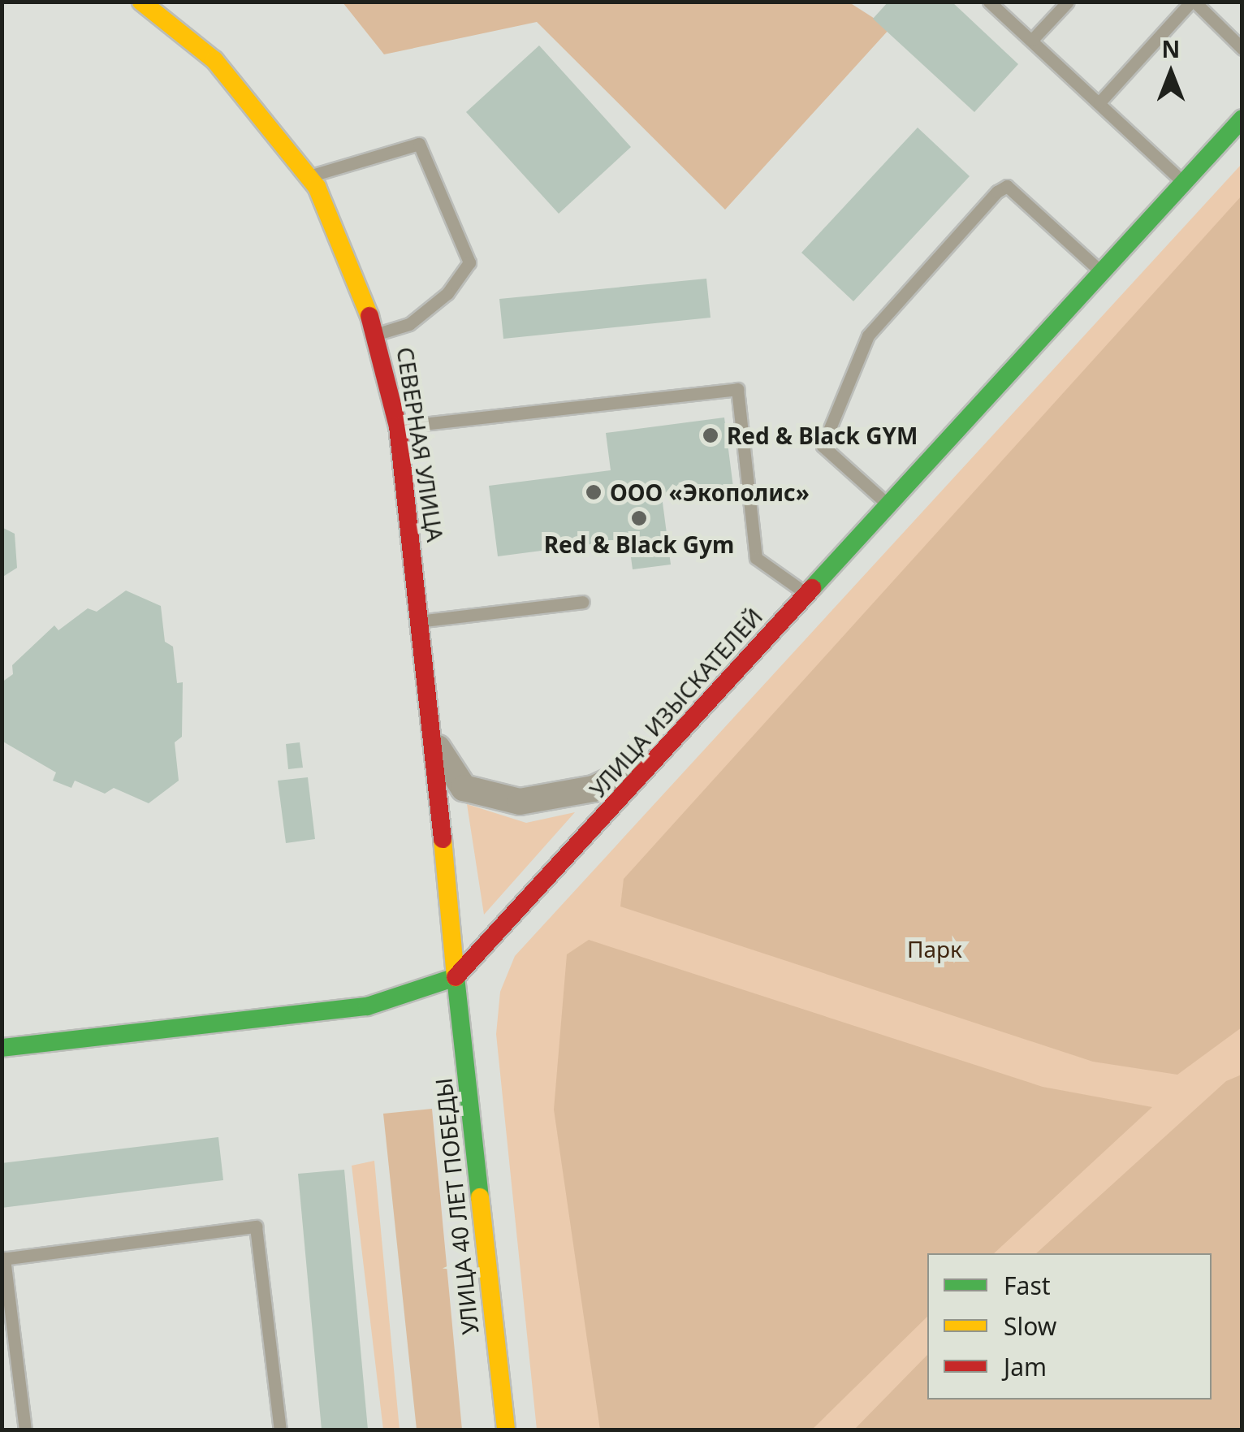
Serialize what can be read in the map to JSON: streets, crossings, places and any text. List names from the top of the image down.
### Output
{
  "streets": {
    "street": ["СЕВЕРНАЯ УЛИЦА", "УЛИЦА ИЗЫСКАТЕЛЕЙ", "УЛИЦА 40 ЛЕТ ПОБЕДЫ"]
  },
  "crossings": [
    ["СЕВЕРНАЯ УЛИЦА", "УЛИЦА ИЗЫСКАТЕЛЕЙ"],
    ["СЕВЕРНАЯ УЛИЦА", "УЛИЦА 40 ЛЕТ ПОБЕДЫ"],
    ["УЛИЦА ИЗЫСКАТЕЛЕЙ", "УЛИЦА 40 ЛЕТ ПОБЕДЫ"]
  ],
  "parks": ["Парк"],
  "places": ["Red & Black GYM", "ООО «Экополис»", "Red & Black Gym"],
  "legend": ["Fast", "Slow", "Jam"],
  "north": "top"
}
